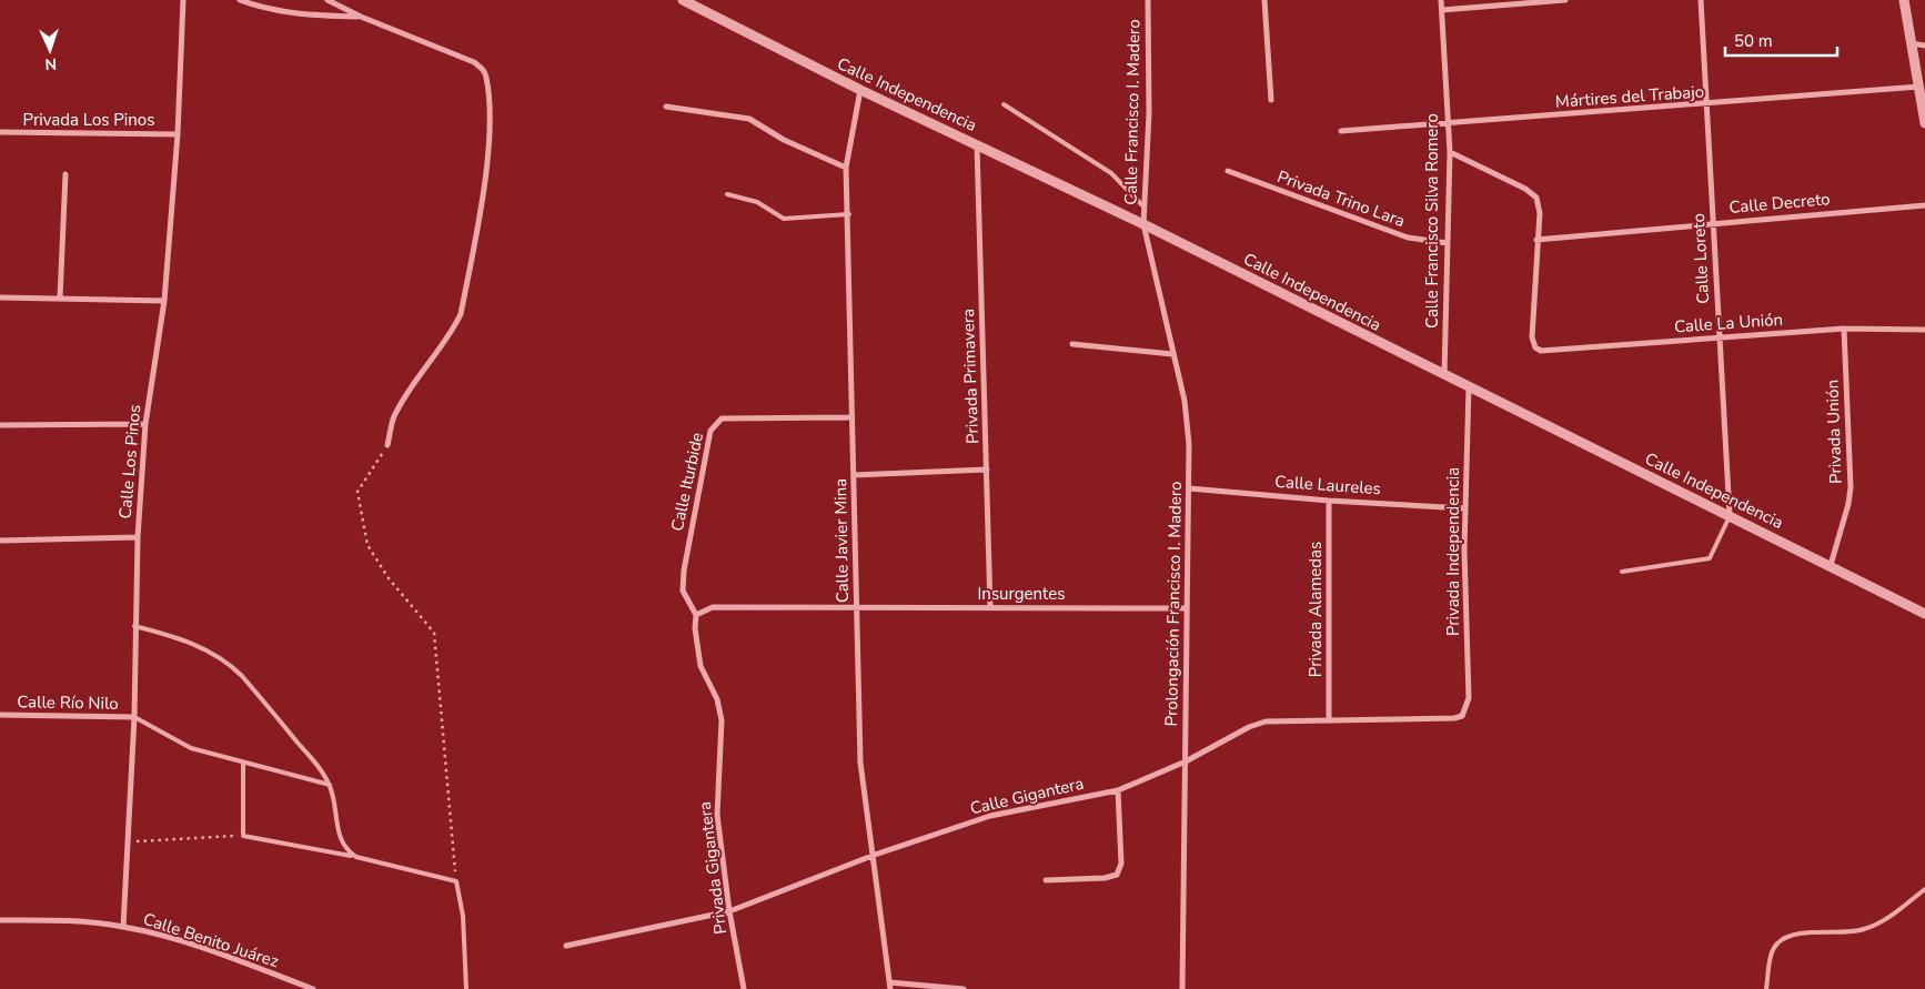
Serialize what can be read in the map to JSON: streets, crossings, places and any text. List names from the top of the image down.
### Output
{
  "streets": {
    "street": [
      "Calle Independencia",
      "Mártires del Trabajo",
      "Calle Francisco I. Madero",
      "Privada Los Pinos",
      "Privada Trino Lara",
      "Calle Decreto",
      "Calle Francisco Silva Romero",
      "Calle Loreto",
      "Calle La Unión",
      "Privada Primavera",
      "Privada Unión",
      "Calle Los Pinos",
      "Calle Iturbide",
      "Calle Laureles",
      "Calle Javier Mina",
      "Privada Independencia",
      "Insurgentes",
      "Prolongación Francisco I. Madero",
      "Privada Alamedas",
      "Calle Río Nilo",
      "Calle Gigantera",
      "Privada Gigantera",
      "Calle Benito Juárez"
    ]
  },
  "crossings": [
    ["Calle Independencia", "Calle Francisco I. Madero"],
    ["Calle Independencia", "Calle Francisco Silva Romero"],
    ["Calle Independencia", "Calle Loreto"],
    ["Calle Independencia", "Privada Primavera"],
    ["Calle Independencia", "Privada Unión"],
    ["Calle Independencia", "Calle Javier Mina"],
    ["Calle Independencia", "Privada Independencia"],
    ["Calle Independencia", "Prolongación Francisco I. Madero"],
    ["Mártires del Trabajo", "Calle Francisco Silva Romero"],
    ["Mártires del Trabajo", "Calle Loreto"],
    ["Calle Francisco I. Madero", "Prolongación Francisco I. Madero"],
    ["Privada Los Pinos", "Calle Los Pinos"],
    ["Privada Trino Lara", "Calle Francisco Silva Romero"],
    ["Calle Decreto", "Calle Loreto"],
    ["Calle Decreto", "Calle La Unión"],
    ["Calle Loreto", "Calle La Unión"],
    ["Calle La Unión", "Privada Unión"],
    ["Privada Primavera", "Insurgentes"],
    ["Calle Los Pinos", "Calle Río Nilo"],
    ["Calle Los Pinos", "Calle Benito Juárez"],
    ["Calle Iturbide", "Calle Javier Mina"],
    ["Calle Iturbide", "Insurgentes"],
    ["Calle Iturbide", "Privada Gigantera"],
    ["Calle Laureles", "Privada Independencia"],
    ["Calle Laureles", "Prolongación Francisco I. Madero"],
    ["Calle Laureles", "Privada Alamedas"],
    ["Calle Javier Mina", "Insurgentes"],
    ["Calle Javier Mina", "Calle Gigantera"],
    ["Privada Independencia", "Calle Gigantera"],
    ["Insurgentes", "Prolongación Francisco I. Madero"],
    ["Insurgentes", "Privada Gigantera"],
    ["Prolongación Francisco I. Madero", "Calle Gigantera"],
    ["Privada Alamedas", "Calle Gigantera"],
    ["Calle Gigantera", "Privada Gigantera"]
  ],
  "scale_bar": "50 m",
  "north": "bottom"
}
